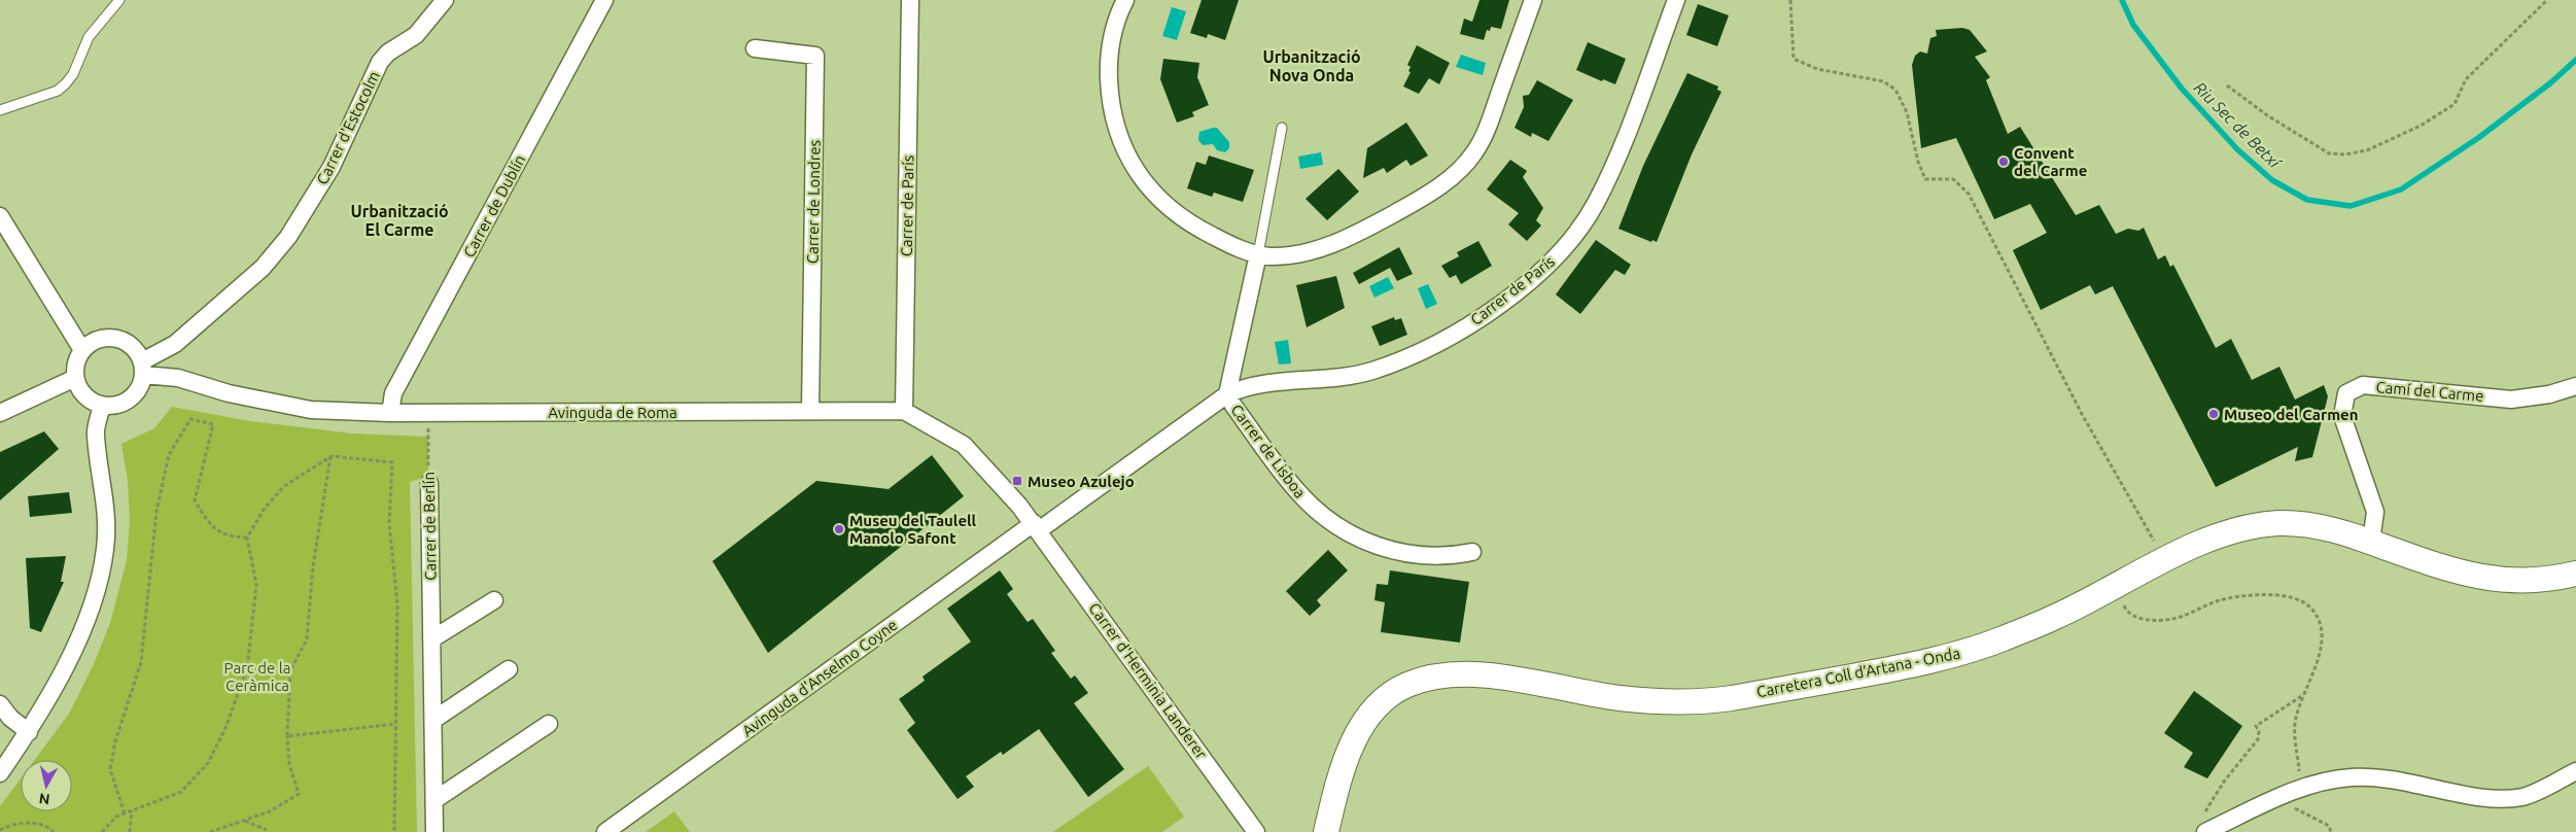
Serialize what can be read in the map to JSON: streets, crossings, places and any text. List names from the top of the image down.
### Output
{
  "streets": {
    "main road": ["Carretera Coll d’Artana - Onda"],
    "street": [
      "Carrer d'Estocolm",
      "Carrer de Londres",
      "Carrer de Dublín",
      "Carrer de París",
      "Camí del Carme",
      "Avinguda de Roma",
      "Carrer de Lisboa",
      "Carrer de Berlín",
      "Avinguda d'Anselmo Coyne",
      "Carrer d'Herminia Landerer"
    ]
  },
  "crossings": [
    ["Carrer d'Estocolm", "Avinguda de Roma"],
    ["Carrer de Londres", "Avinguda de Roma"],
    ["Carrer de Dublín", "Avinguda de Roma"],
    ["Carrer de París", "Avinguda de Roma"],
    ["Carrer de París", "Carrer de Lisboa"],
    ["Carrer de París", "Avinguda d'Anselmo Coyne"],
    ["Camí del Carme", "Carretera Coll d’Artana - Onda"],
    ["Avinguda de Roma", "Carrer de Berlín"],
    ["Avinguda de Roma", "Avinguda d'Anselmo Coyne"],
    ["Avinguda de Roma", "Carrer d'Herminia Landerer"],
    ["Carrer de Lisboa", "Avinguda d'Anselmo Coyne"],
    ["Avinguda d'Anselmo Coyne", "Carrer d'Herminia Landerer"]
  ],
  "districts": ["Urbanització Nova Onda", "Urbanització El Carme"],
  "water": ["Riu Sec de Betxí"],
  "parks": ["Parc de la Ceràmica"],
  "places": {
    "other": ["Convent del Carme", "Museo del Carmen", "Museu del Taulell Manolo Safont"],
    "transit": ["Museo Azulejo"]
  },
  "north": "bottom"
}
